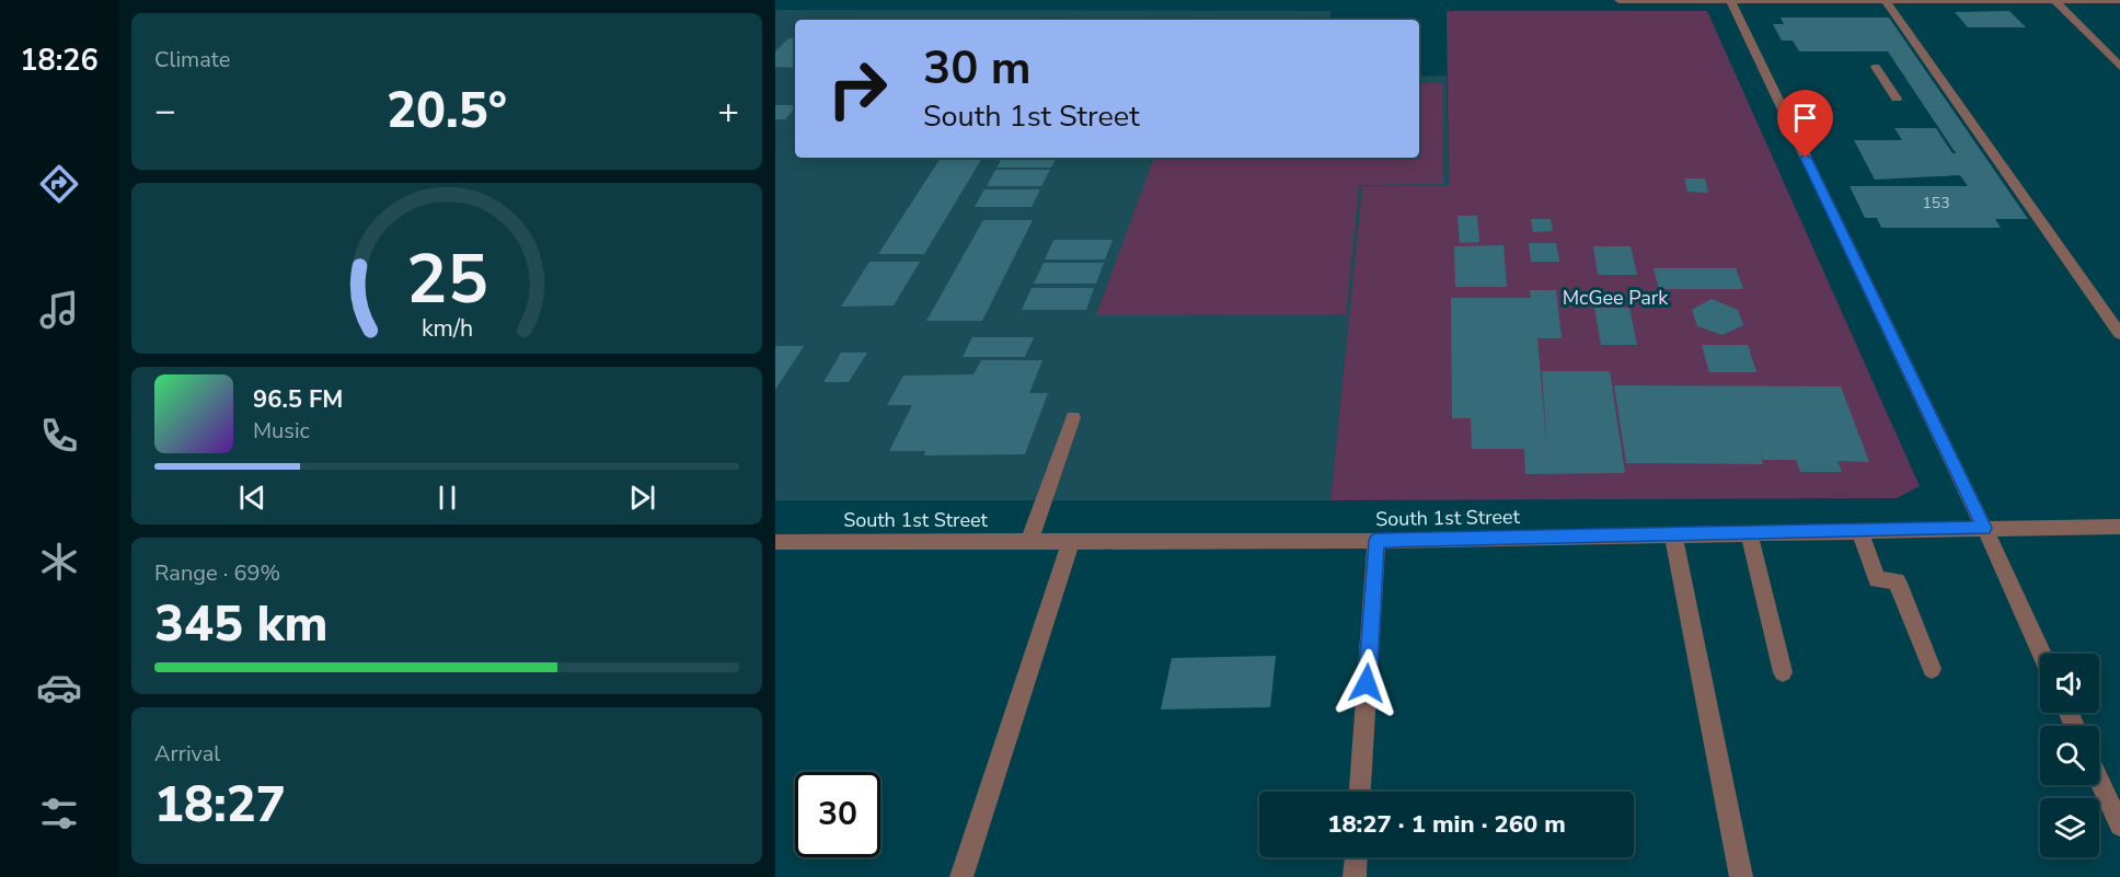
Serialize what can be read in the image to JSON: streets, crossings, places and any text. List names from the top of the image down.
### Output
{
  "streets": {
    "street": ["South 1st Street"]
  },
  "parks": ["McGee Park"],
  "house_numbers": ["153"],
  "page": {
    "tabs": "18:26",
    "tile": [
      "Climate",
      ["Range · 69%", "345 km"],
      ["Arrival", "18:27"]
    ],
    "turn": ["30 m", "South 1st Street"],
    "heat": ["−", "20.5°", "+"],
    "song": ["96.5 FM", "Music"],
    "limit": "30",
    "trip": "18:27 · 1 min · 260 m",
    "gauge": ["25", "km/h"]
  }
}
